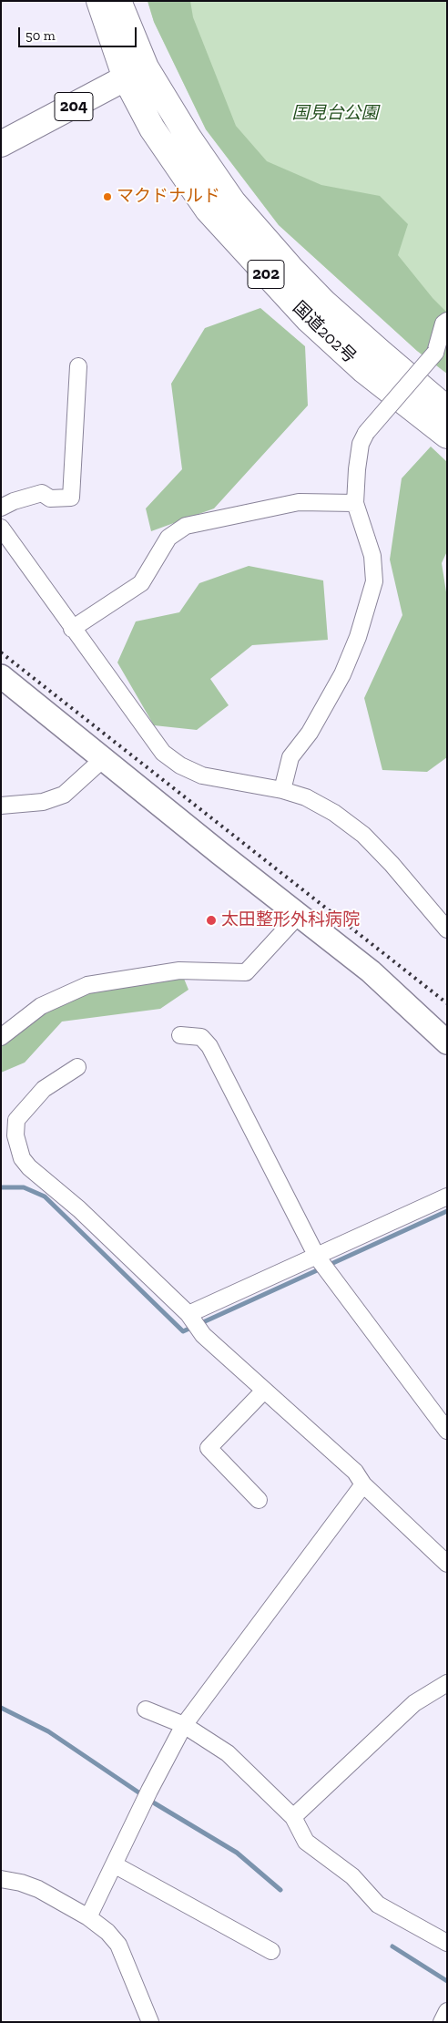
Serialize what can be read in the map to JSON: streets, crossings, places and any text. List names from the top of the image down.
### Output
{
  "streets": {
    "highway": ["204", "202", "国道202号"]
  },
  "crossings": [
    ["204", "国道202号"]
  ],
  "parks": ["国見台公園"],
  "places": ["マクドナルド", "太田整形外科病院"],
  "scale_bar": "50 m"
}
